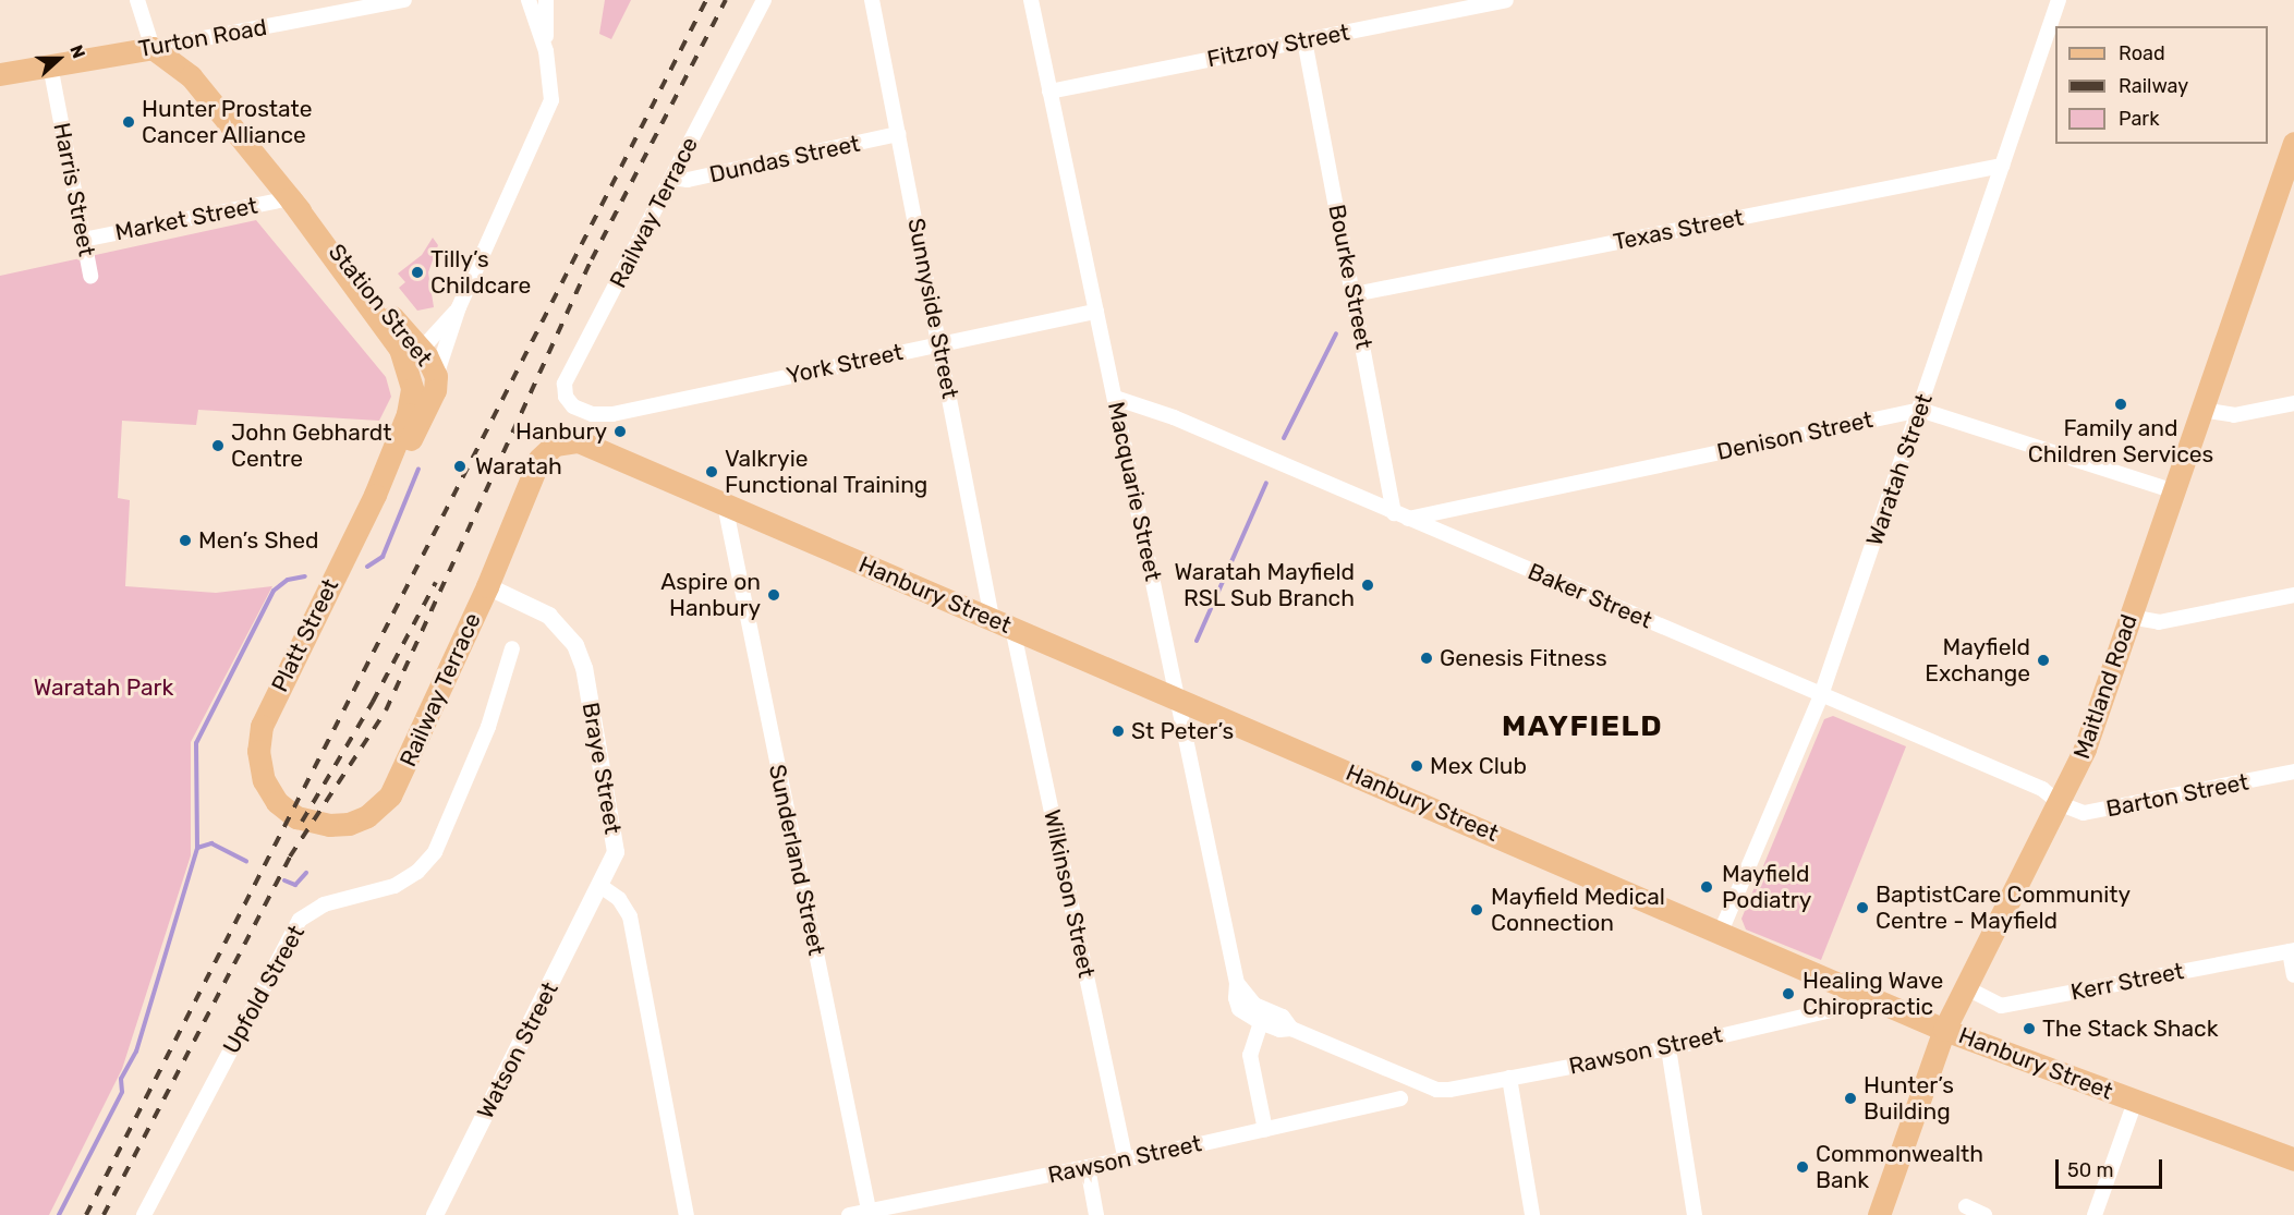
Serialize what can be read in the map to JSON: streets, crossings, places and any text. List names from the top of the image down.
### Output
{
  "streets": {
    "main road": [
      "Turton Road",
      "Railway Terrace",
      "Station Street",
      "Hanbury Street",
      "Platt Street",
      "Maitland Road"
    ],
    "street": [
      "Fitzroy Street",
      "Dundas Street",
      "Harris Street",
      "Market Street",
      "Texas Street",
      "Bourke Street",
      "Sunnyside Street",
      "York Street",
      "Denison Street",
      "Waratah Street",
      "Macquarie Street",
      "Baker Street",
      "Braye Street",
      "Barton Street",
      "Sunderland Street",
      "Wilkinson Street",
      "Kerr Street",
      "Upfold Street",
      "Watson Street",
      "Rawson Street"
    ]
  },
  "crossings": [
    ["Turton Road", "Harris Street"],
    ["Turton Road", "Station Street"],
    ["Fitzroy Street", "Bourke Street"],
    ["Fitzroy Street", "Macquarie Street"],
    ["Dundas Street", "Railway Terrace"],
    ["Dundas Street", "Sunnyside Street"],
    ["Harris Street", "Market Street"],
    ["Railway Terrace", "York Street"],
    ["Railway Terrace", "Hanbury Street"],
    ["Railway Terrace", "Platt Street"],
    ["Railway Terrace", "Braye Street"],
    ["Market Street", "Station Street"],
    ["Texas Street", "Bourke Street"],
    ["Texas Street", "Waratah Street"],
    ["Bourke Street", "Denison Street"],
    ["Bourke Street", "Baker Street"],
    ["Station Street", "Platt Street"],
    ["Sunnyside Street", "York Street"],
    ["Sunnyside Street", "Hanbury Street"],
    ["Sunnyside Street", "Wilkinson Street"],
    ["York Street", "Macquarie Street"],
    ["Denison Street", "Waratah Street"],
    ["Denison Street", "Baker Street"],
    ["Denison Street", "Maitland Road"],
    ["Waratah Street", "Hanbury Street"],
    ["Waratah Street", "Baker Street"],
    ["Macquarie Street", "Hanbury Street"],
    ["Macquarie Street", "Baker Street"],
    ["Macquarie Street", "Rawson Street"],
    ["Hanbury Street", "Maitland Road"],
    ["Hanbury Street", "Sunderland Street"],
    ["Hanbury Street", "Wilkinson Street"],
    ["Hanbury Street", "Rawson Street"],
    ["Baker Street", "Maitland Road"],
    ["Baker Street", "Barton Street"],
    ["Maitland Road", "Barton Street"],
    ["Maitland Road", "Kerr Street"],
    ["Braye Street", "Watson Street"],
    ["Sunderland Street", "Rawson Street"],
    ["Wilkinson Street", "Rawson Street"]
  ],
  "districts": ["MAYFIELD"],
  "parks": ["Waratah Park"],
  "places": [
    "Hunter Prostate Cancer Alliance",
    "Tilly’s Childcare",
    "Family and Children Services",
    "Hanbury",
    "John Gebhardt Centre",
    "Waratah",
    "Valkryie Functional Training",
    "Men’s Shed",
    "Waratah Mayfield RSL Sub Branch",
    "Aspire on Hanbury",
    "Genesis Fitness",
    "Mayfield Exchange",
    "St Peter’s",
    "Mex Club",
    "Mayfield Podiatry",
    "BaptistCare Community Centre - Mayfield",
    "Mayfield Medical Connection",
    "Healing Wave Chiropractic",
    "The Stack Shack",
    "Hunter’s Building",
    "Commonwealth Bank"
  ],
  "legend": ["Road", "Railway", "Park"],
  "scale_bar": "50 m",
  "north": "right"
}
